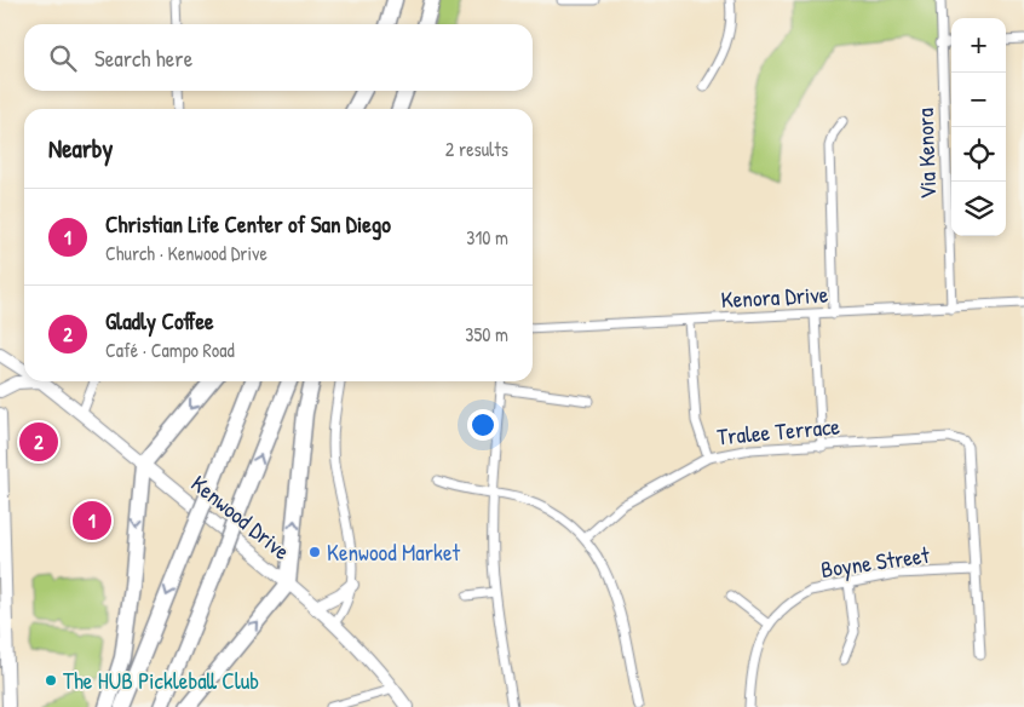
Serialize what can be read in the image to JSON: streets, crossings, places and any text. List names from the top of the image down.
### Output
{
  "streets": {
    "main road": ["Kenwood Drive"],
    "street": [
      "Via Kenora",
      "Kenora Drive",
      "Tralee Terrace",
      "Boyne Street"
    ]
  },
  "crossings": [
    ["Via Kenora", "Kenora Drive"],
    ["Tralee Terrace", "Boyne Street"]
  ],
  "places": ["Kenwood Market", "The HUB Pickleball Club"],
  "page": {
    "map_buttons": ["+", "−"],
    "search": "Search here",
    "heading": ["Nearby", "2 results"],
    "list": [
      {
        "mark": "1",
        "name": "Christian Life Center of San Diego",
        "note": "Church · Kenwood Drive",
        "value": "310 m"
      },
      {
        "mark": "2",
        "name": "Gladly Coffee",
        "note": "Café · Campo Road",
        "value": "350 m"
      }
    ],
    "pins": ["2", "1"]
  }
}
